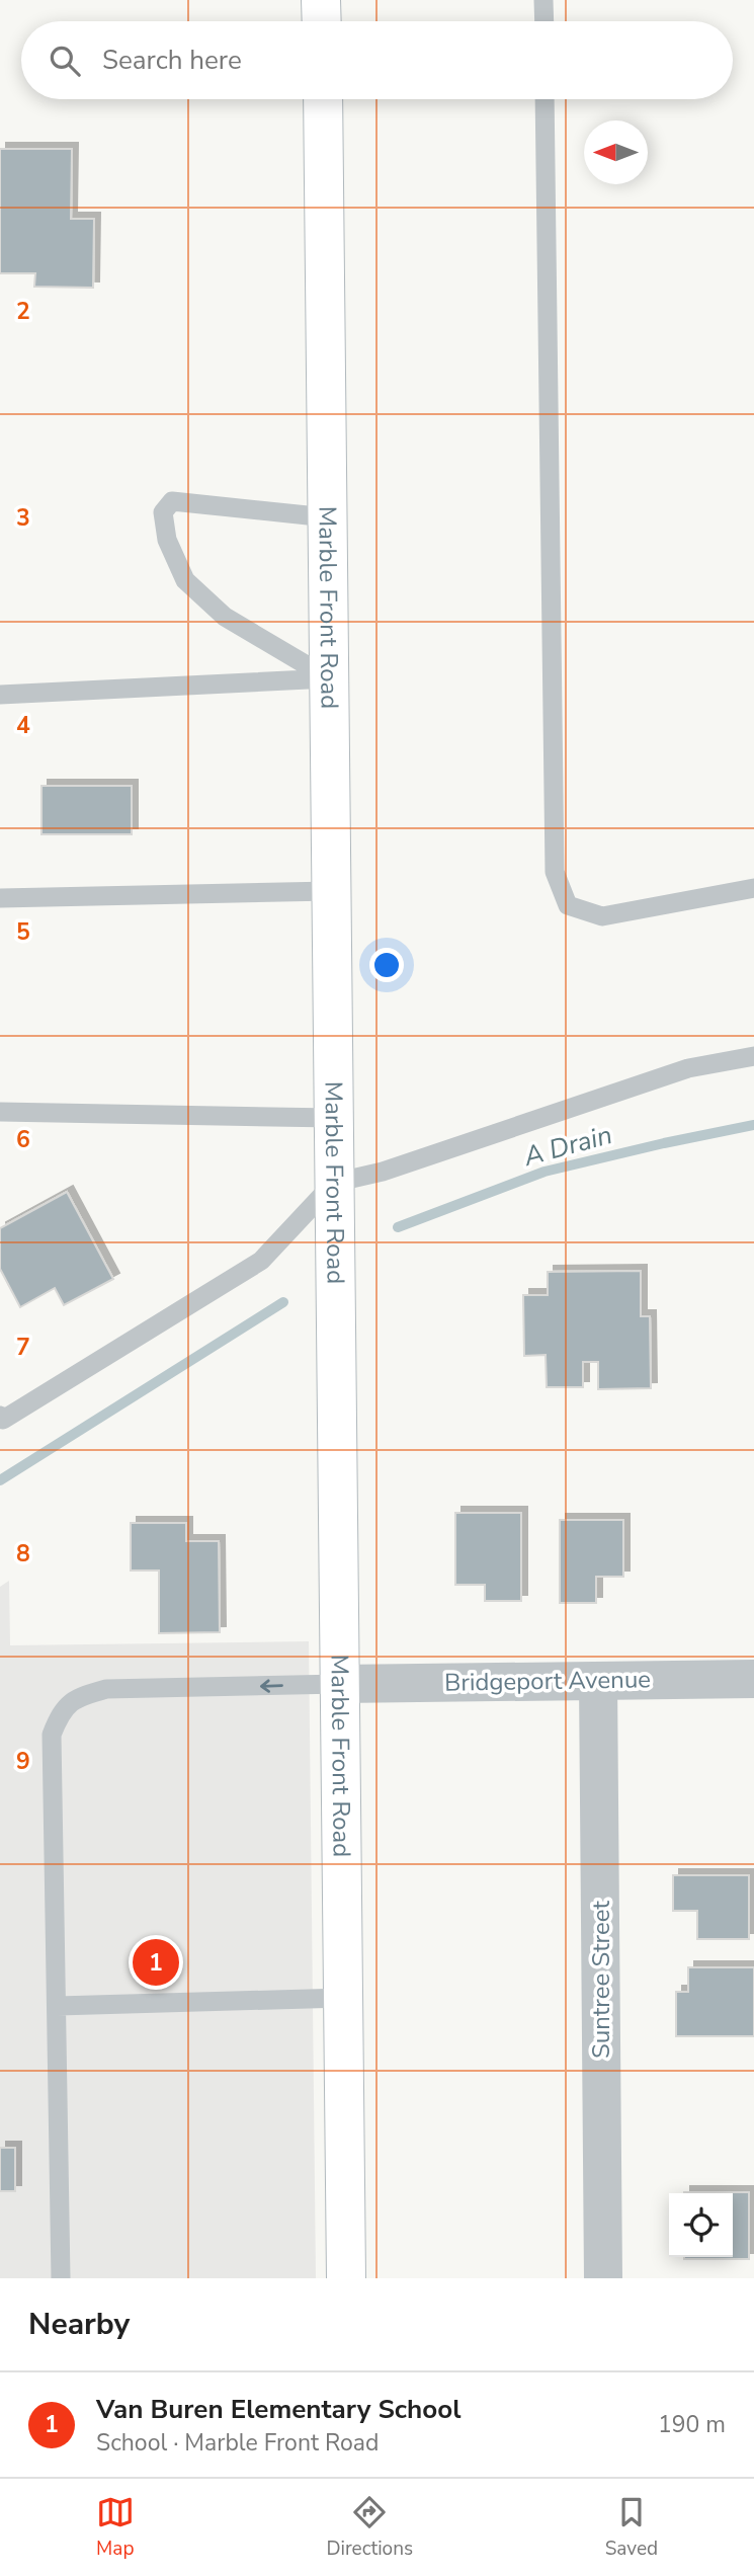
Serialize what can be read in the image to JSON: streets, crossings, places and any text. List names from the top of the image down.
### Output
{
  "streets": {
    "street": ["Marble Front Road", "Bridgeport Avenue", "Suntree Street"]
  },
  "crossings": [
    ["Marble Front Road", "Bridgeport Avenue"],
    ["Bridgeport Avenue", "Suntree Street"]
  ],
  "water": ["A Drain"],
  "north": "left",
  "page": {
    "search": "Search here",
    "pins": "1",
    "heading": "Nearby",
    "list": [
      {
        "mark": "1",
        "name": "Van Buren Elementary School",
        "note": "School · Marble Front Road",
        "value": "190 m"
      }
    ],
    "nav": ["Map", "Directions", "Saved"]
  },
  "grid": {
    "rows": [
      "2",
      "3",
      "4",
      "5",
      "6",
      "7",
      "8",
      "9"
    ]
  }
}
